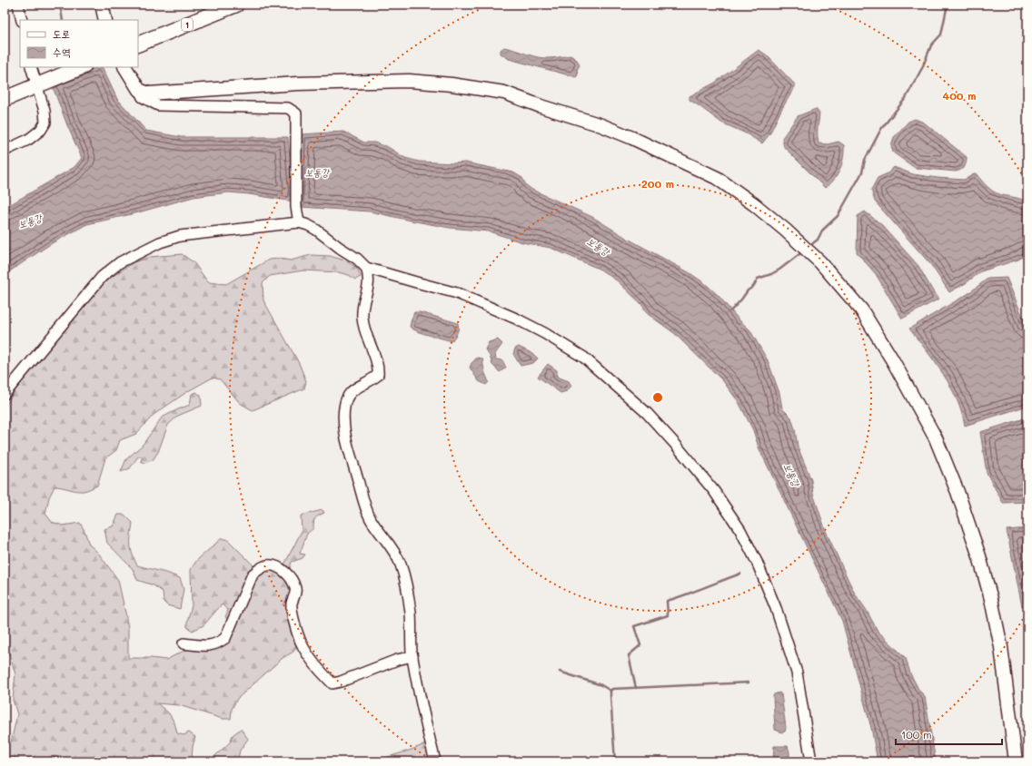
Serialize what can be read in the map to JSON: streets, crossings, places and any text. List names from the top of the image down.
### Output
{
  "streets": {
    "highway": ["1"]
  },
  "water": ["보통강"],
  "legend": ["도로", "수역"],
  "scale_bar": "100 m",
  "rings": ["400 m", "200 m"]
}
